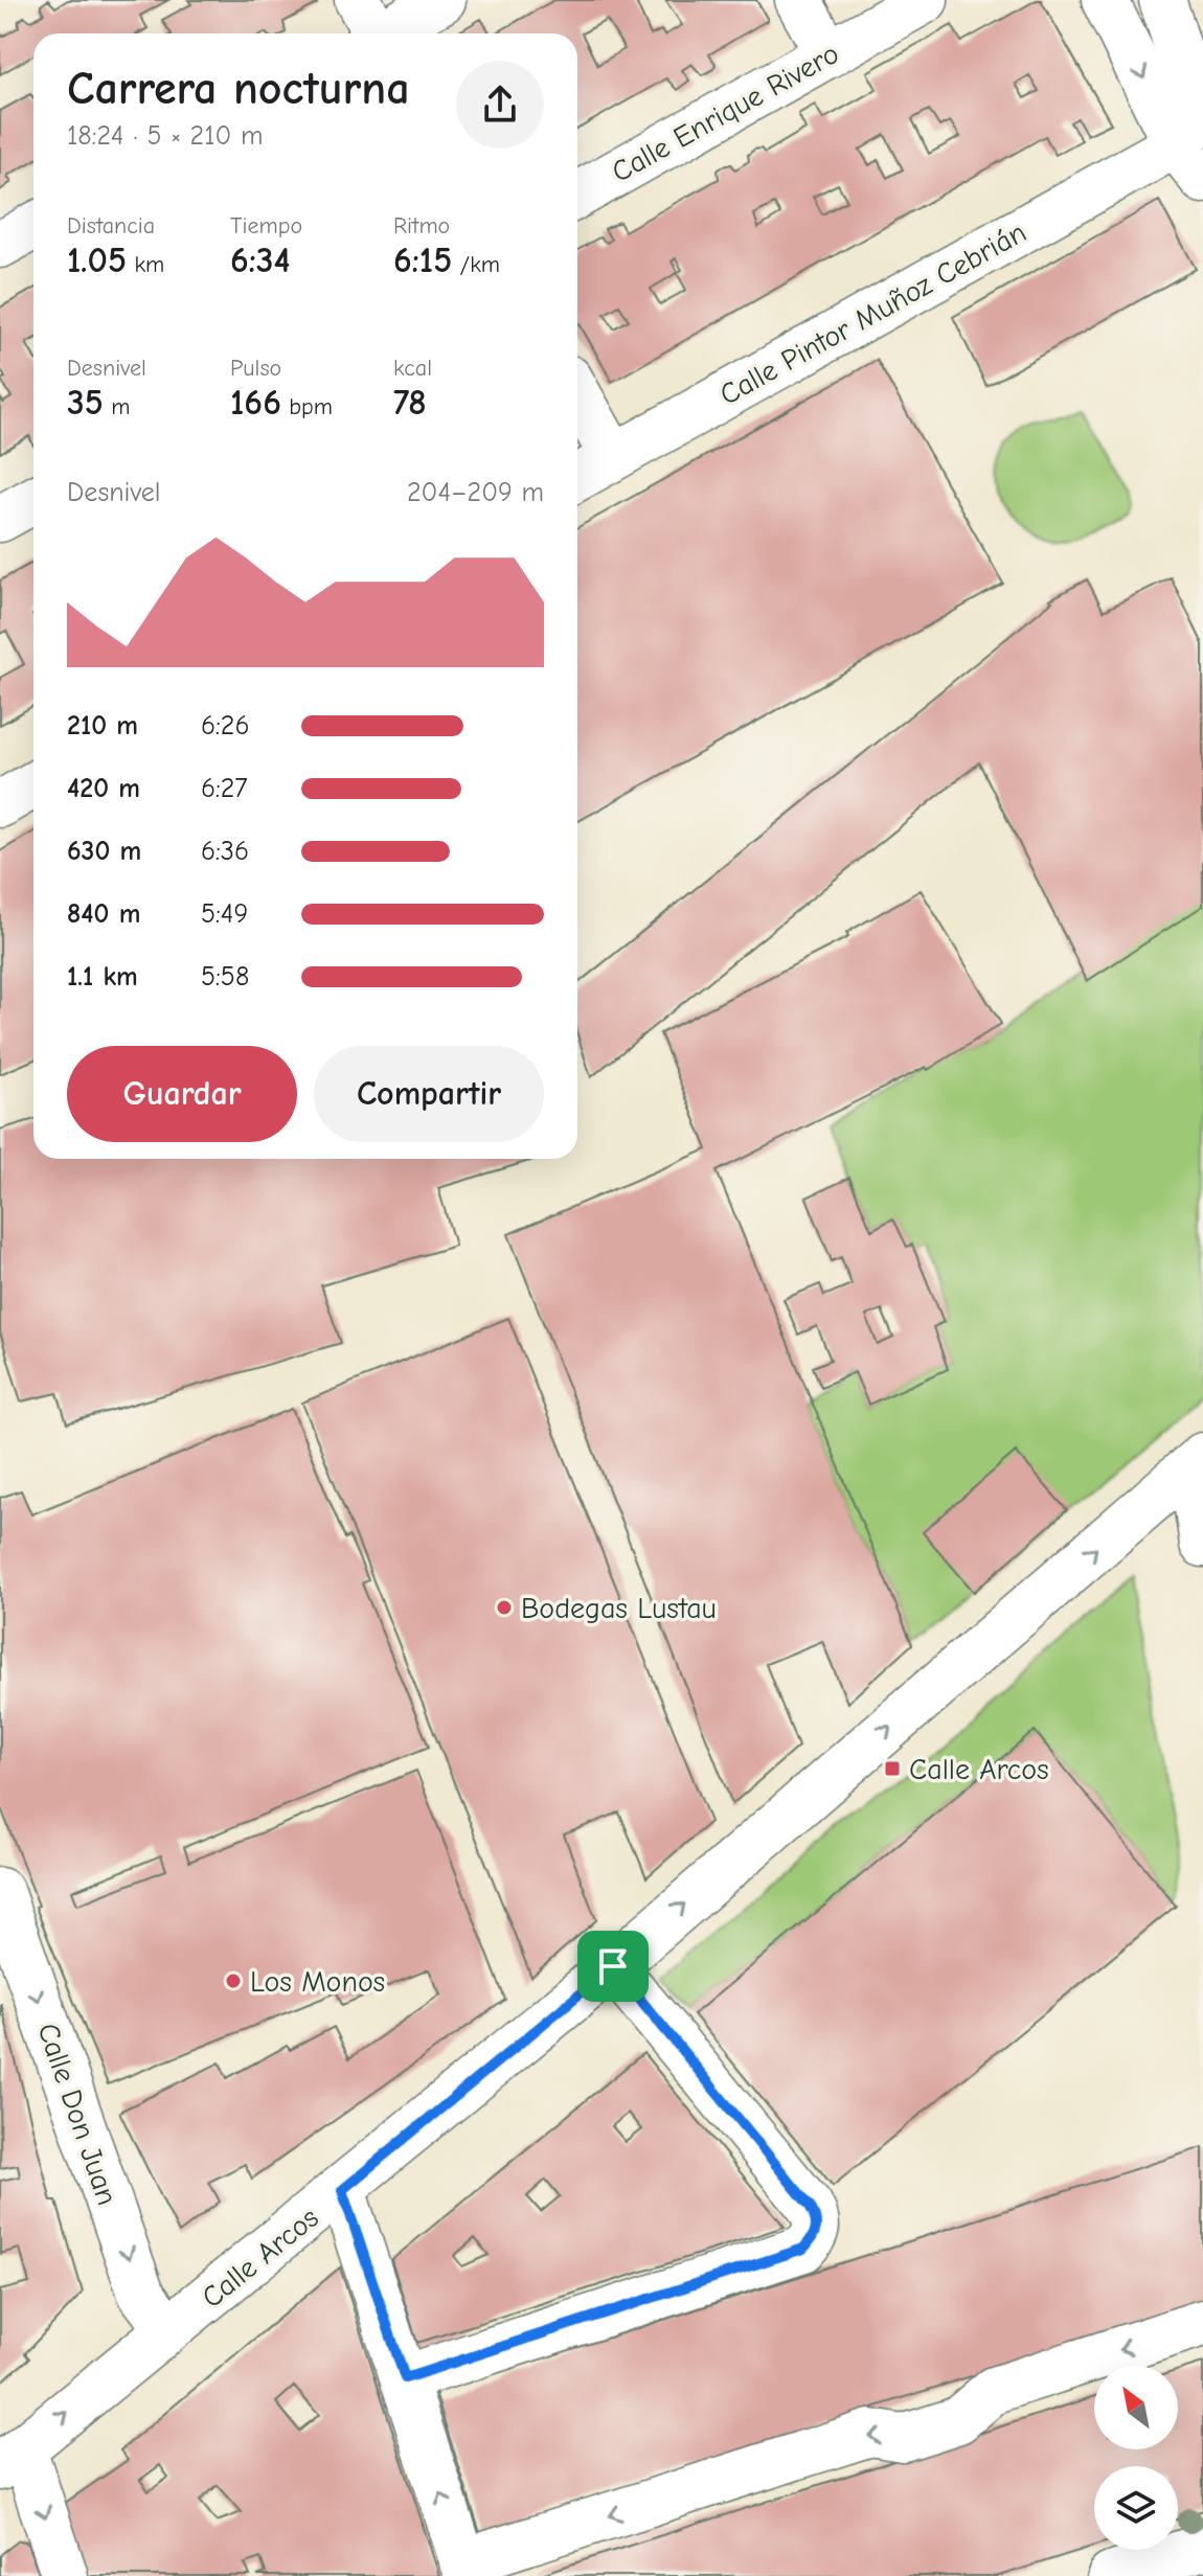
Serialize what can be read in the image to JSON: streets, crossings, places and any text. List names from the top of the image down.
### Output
{
  "streets": {
    "street": [
      "Calle Enrique Rivero",
      "Calle Pintor Muñoz Cebrián",
      "Calle Don Juan",
      "Calle Arcos"
    ]
  },
  "crossings": [
    ["Calle Don Juan", "Calle Arcos"]
  ],
  "one_way": ["Calle Don Juan", "Calle Arcos"],
  "places": {
    "other": ["Bodegas Lustau", "Los Monos"],
    "transit": ["Calle Arcos"]
  },
  "north": "top left",
  "page": {
    "heading": ["Carrera nocturna", "18:24 · 5 × 210 m"],
    "stats": [
      ["Distancia", "1.05 km"],
      ["Tiempo", "6:34"],
      ["Ritmo", "6:15 /km"],
      ["Desnivel", "35 m"],
      ["Pulso", "166 bpm"],
      ["kcal", "78"]
    ],
    "chart": ["Desnivel", "204–209 m"],
    "list": [
      {
        "name": "210 m",
        "note": "6:26"
      },
      {
        "name": "420 m",
        "note": "6:27"
      },
      {
        "name": "630 m",
        "note": "6:36"
      },
      {
        "name": "840 m",
        "note": "5:49"
      },
      {
        "name": "1.1 km",
        "note": "5:58"
      }
    ],
    "buttons": ["Guardar", "Compartir"]
  }
}
